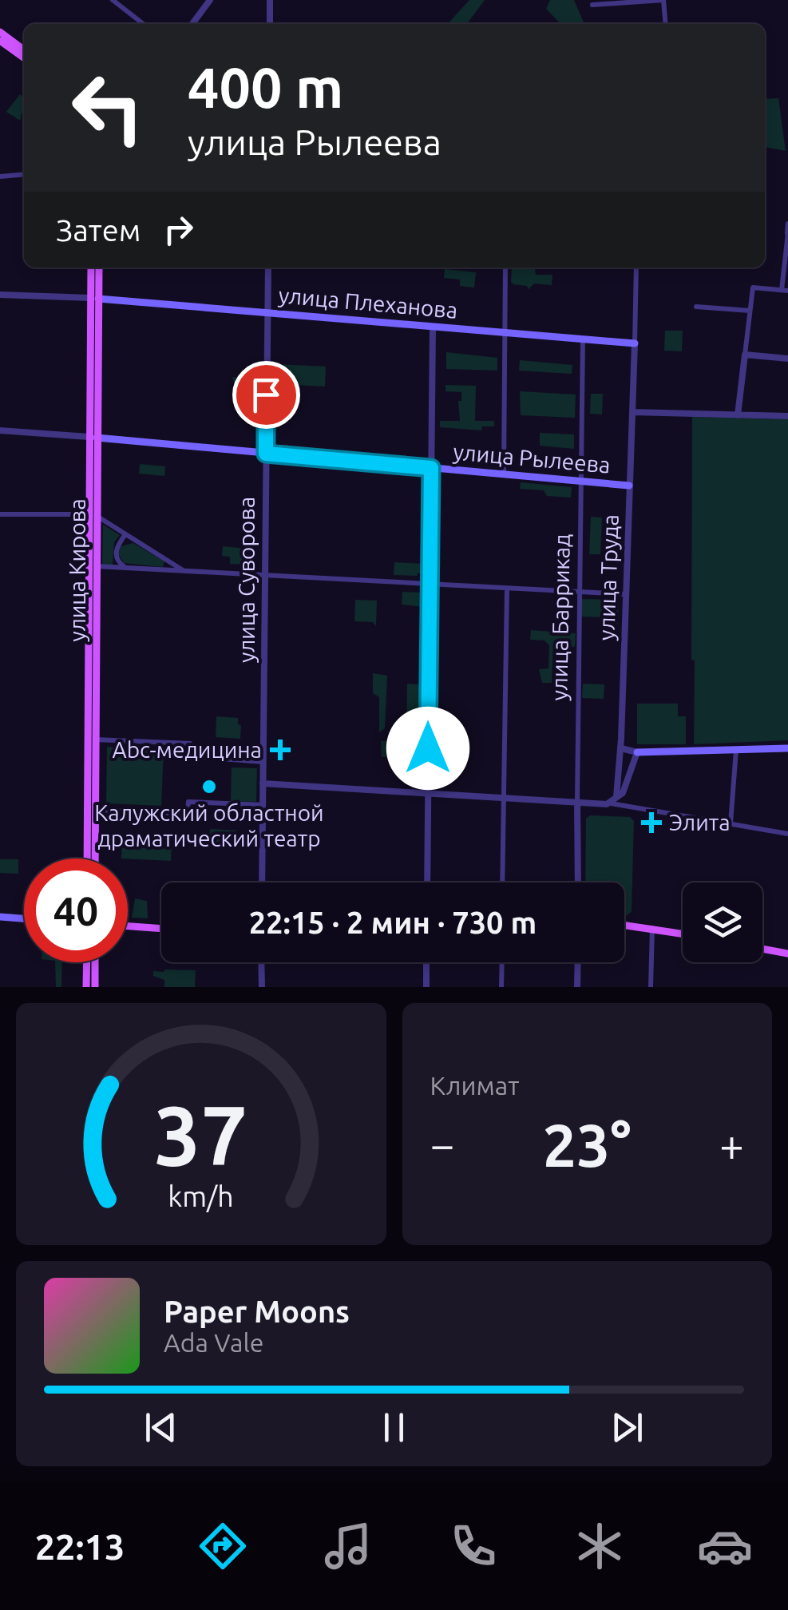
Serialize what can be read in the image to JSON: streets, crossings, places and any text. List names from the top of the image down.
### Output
{
  "streets": {
    "main road": ["улица Плеханова", "улица Рылеева", "улица Кирова"],
    "street": ["улица Труда", "улица Суворова", "улица Баррикад"]
  },
  "crossings": [
    ["улица Плеханова", "улица Кирова"],
    ["улица Плеханова", "улица Труда"],
    ["улица Плеханова", "улица Суворова"],
    ["улица Плеханова", "улица Баррикад"],
    ["улица Рылеева", "улица Кирова"],
    ["улица Рылеева", "улица Труда"],
    ["улица Рылеева", "улица Суворова"],
    ["улица Рылеева", "улица Баррикад"]
  ],
  "places": {
    "health": ["Abc-медицина", "Элита"],
    "other": ["Калужский областной драматический театр"]
  },
  "page": {
    "turn": ["400 m", "улица Рылеева"],
    "then": "Затем",
    "limit": "40",
    "trip": "22:15 · 2 мин · 730 m",
    "tile": "Климат",
    "heat": ["−", "23°", "+"],
    "song": ["Paper Moons", "Ada Vale"],
    "tabs": "22:13",
    "gauge": ["37", "km/h"]
  }
}
